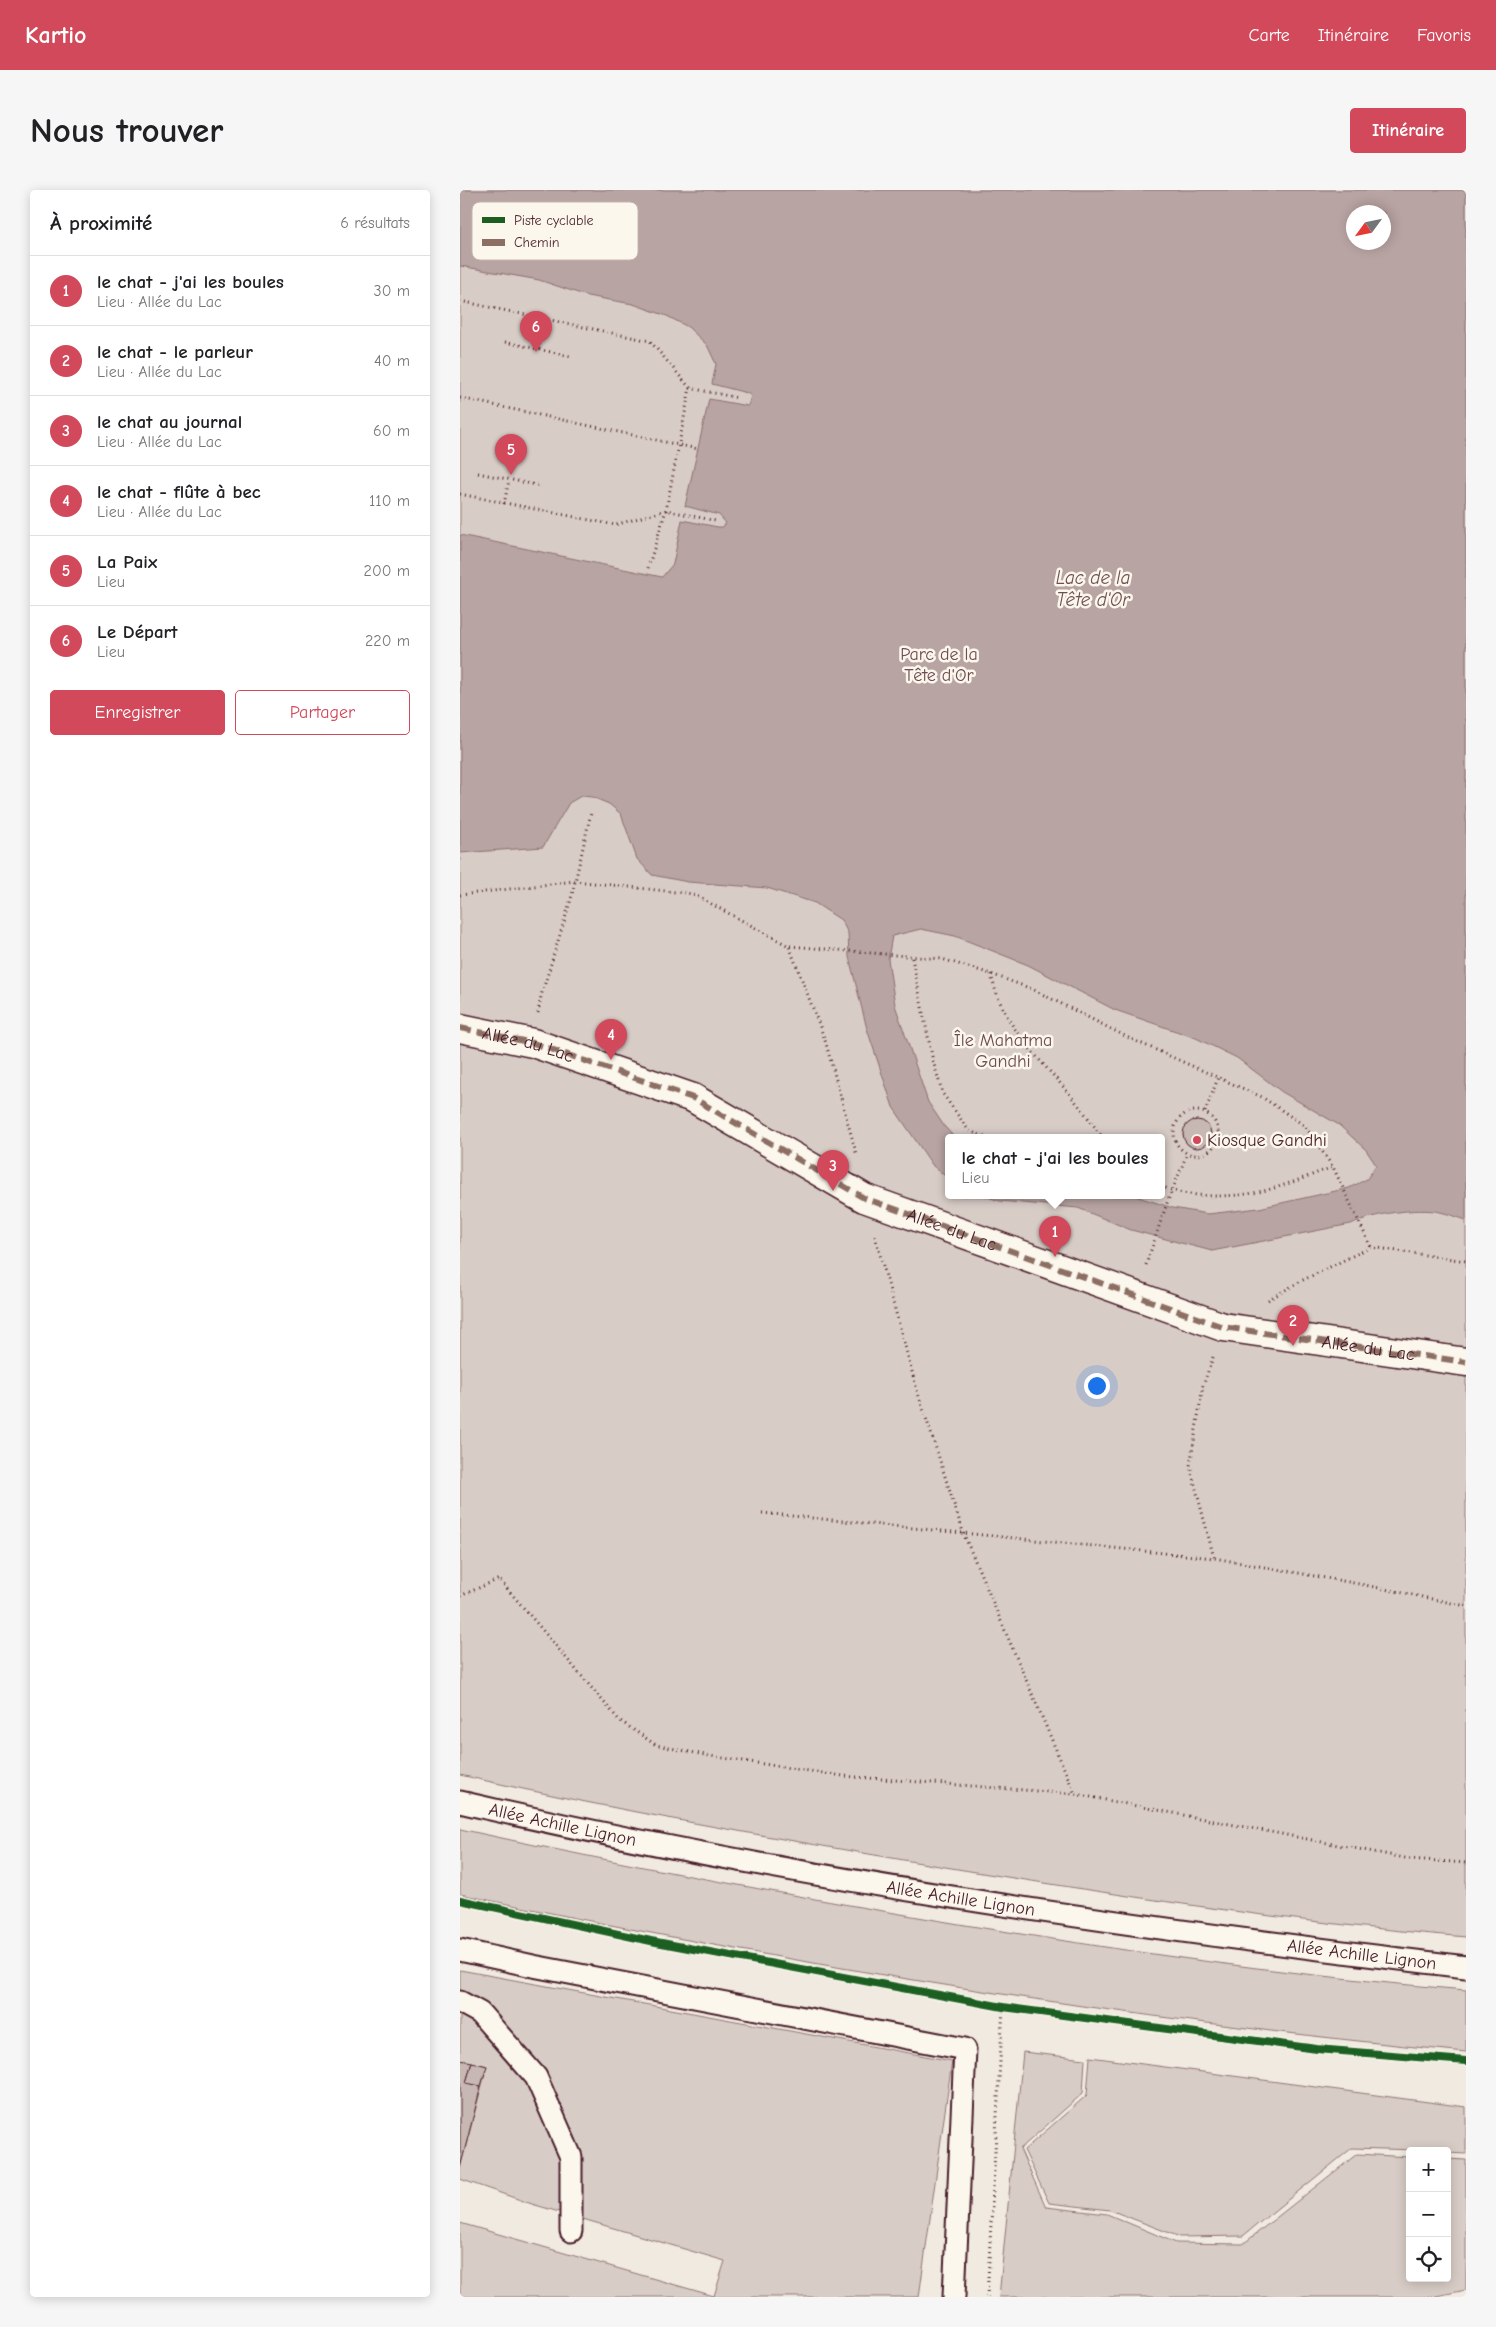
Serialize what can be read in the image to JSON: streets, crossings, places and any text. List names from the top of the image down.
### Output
{
  "streets": {
    "street": ["Allée du Lac"],
    "lane": ["Allée Achille Lignon"]
  },
  "water": ["Lac de la Tête d'Or"],
  "parks": ["Parc de la Tête d'Or", "Île Mahatma Gandhi"],
  "places": ["Kiosque Gandhi"],
  "legend": ["Piste cyclable", "Chemin"],
  "north": "bottom left",
  "page": {
    "header": "Kartio",
    "nav": ["Carte", "Itinéraire", "Favoris"],
    "buttons": [
      "Itinéraire",
      ["Enregistrer", "Partager"]
    ],
    "title": "Nous trouver",
    "heading": ["À proximité", "6 résultats"],
    "list": [
      {
        "mark": "1",
        "name": "le chat - j'ai les boules",
        "note": "Lieu · Allée du Lac",
        "value": "30 m"
      },
      {
        "mark": "2",
        "name": "le chat - le parleur",
        "note": "Lieu · Allée du Lac",
        "value": "40 m"
      },
      {
        "mark": "3",
        "name": "le chat au journal",
        "note": "Lieu · Allée du Lac",
        "value": "60 m"
      },
      {
        "mark": "4",
        "name": "le chat - flûte à bec",
        "note": "Lieu · Allée du Lac",
        "value": "110 m"
      },
      {
        "mark": "5",
        "name": "La Paix",
        "note": "Lieu",
        "value": "200 m"
      },
      {
        "mark": "6",
        "name": "Le Départ",
        "note": "Lieu",
        "value": "220 m"
      }
    ],
    "pins": [
      "6",
      "5",
      "4",
      "3",
      "1",
      "2"
    ],
    "popup": ["le chat - j'ai les boules", "Lieu"],
    "map_buttons": ["+", "−"]
  }
}
